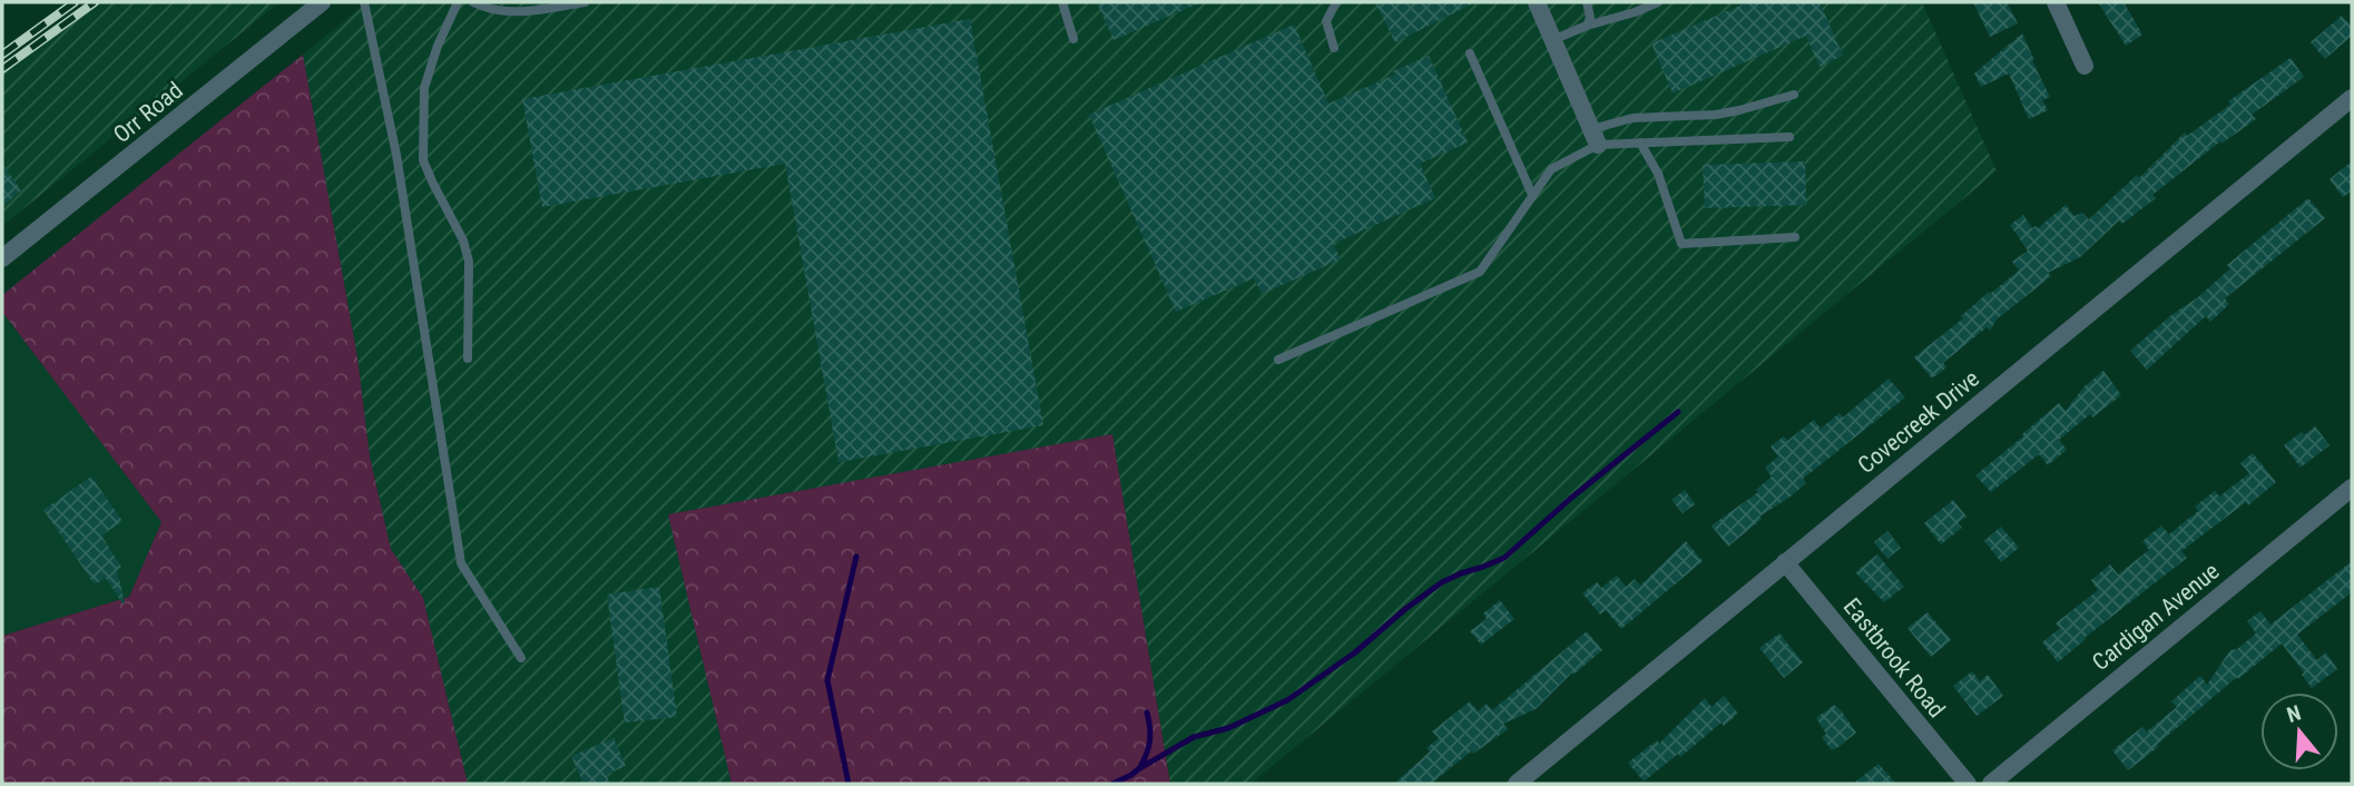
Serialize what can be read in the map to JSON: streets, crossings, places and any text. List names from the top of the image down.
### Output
{
  "streets": {
    "street": [
      "Orr Road",
      "Covecreek Drive",
      "Cardigan Avenue",
      "Eastbrook Road"
    ]
  },
  "crossings": [
    ["Covecreek Drive", "Eastbrook Road"]
  ],
  "north": "top"
}
